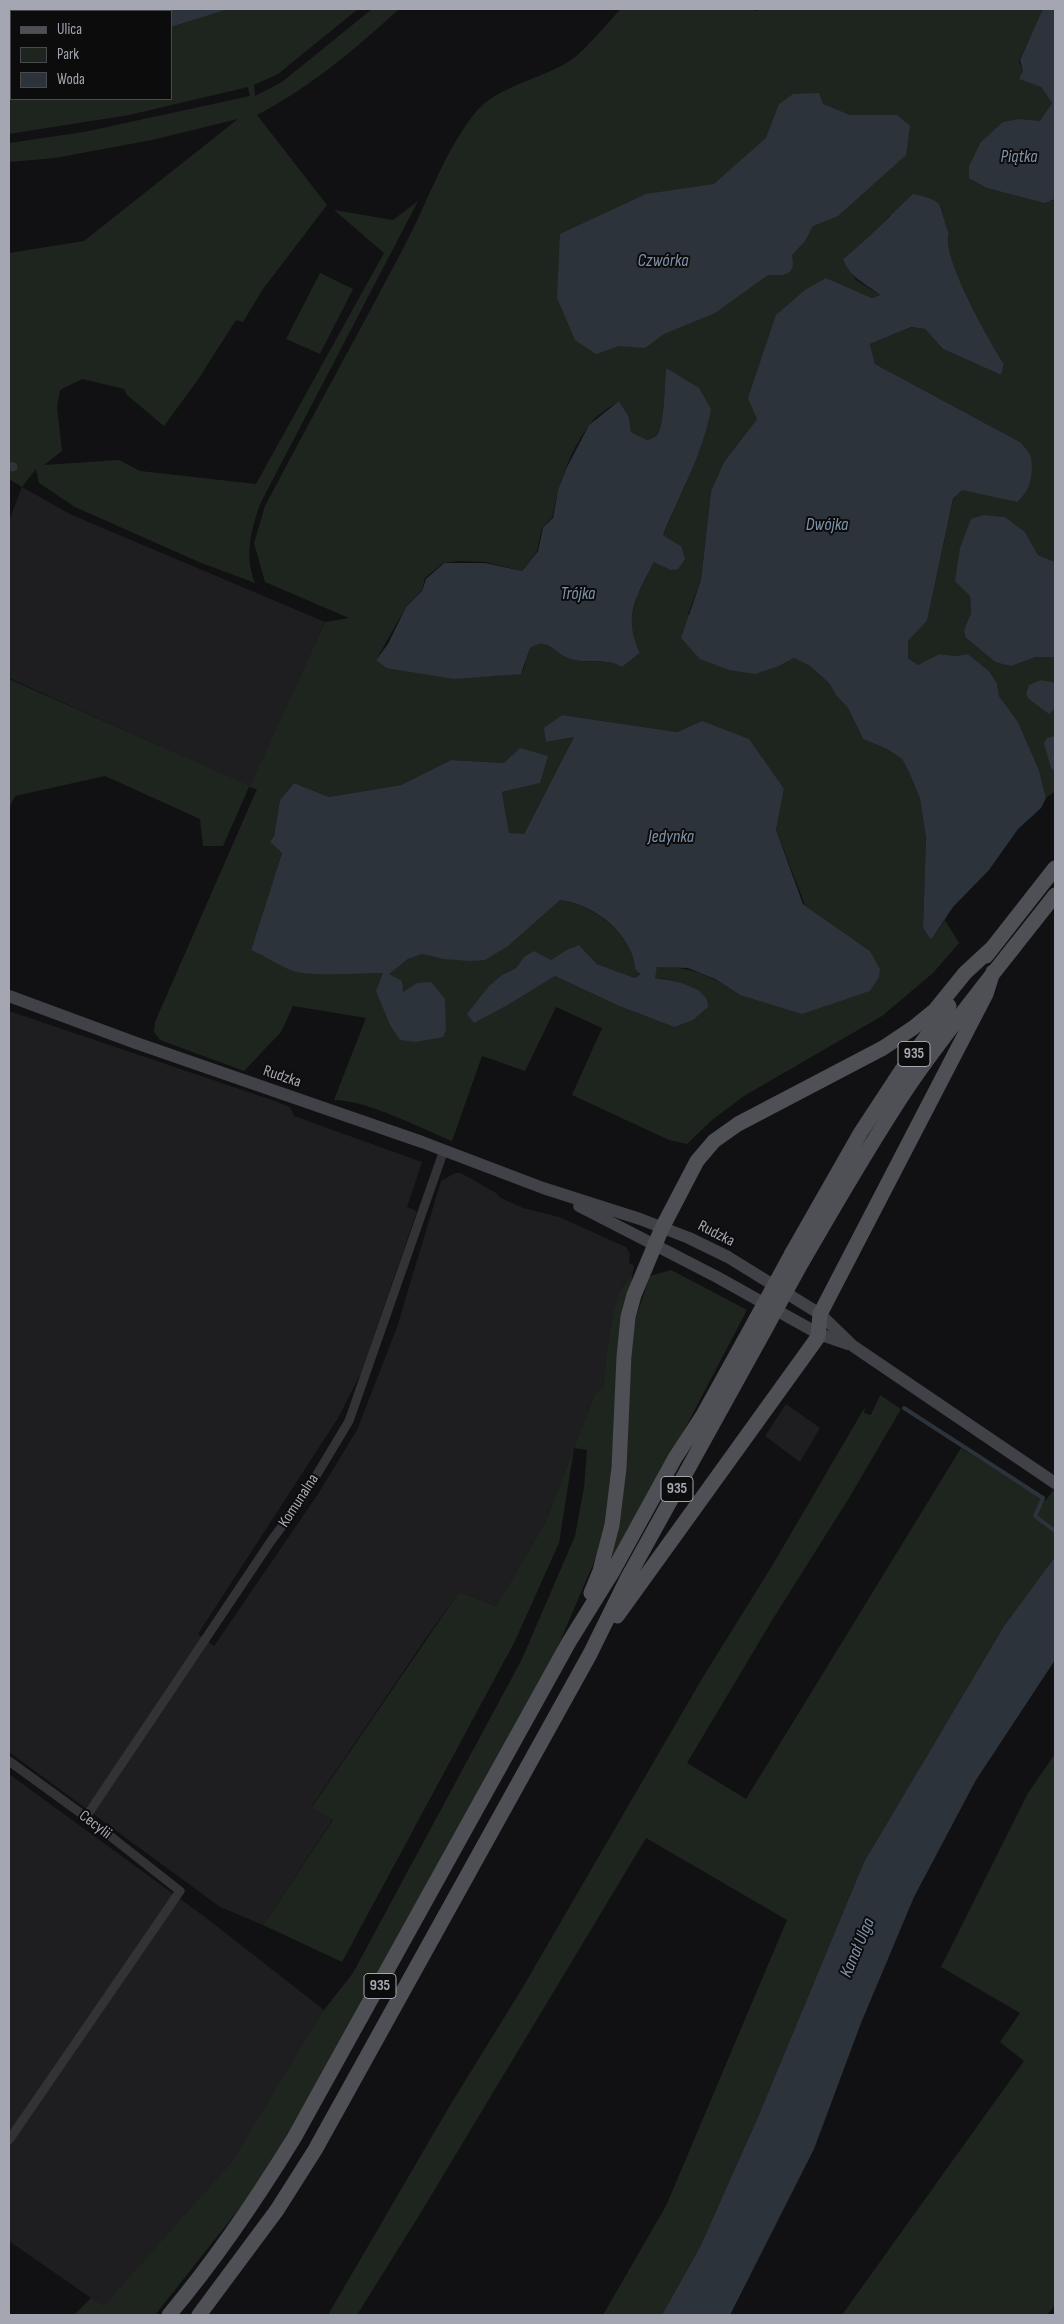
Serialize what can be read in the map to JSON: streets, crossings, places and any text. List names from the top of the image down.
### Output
{
  "streets": {
    "main road": ["935"],
    "street": ["Rudzka", "Komunalna", "Cecylii"]
  },
  "crossings": [
    ["Rudzka", "Komunalna"],
    ["Komunalna", "Cecylii"]
  ],
  "water": [
    "Piątka",
    "Czwórka",
    "Dwójka",
    "Trójka",
    "Jedynka",
    "Kanał Ulga"
  ],
  "legend": ["Ulica", "Park", "Woda"]
}
